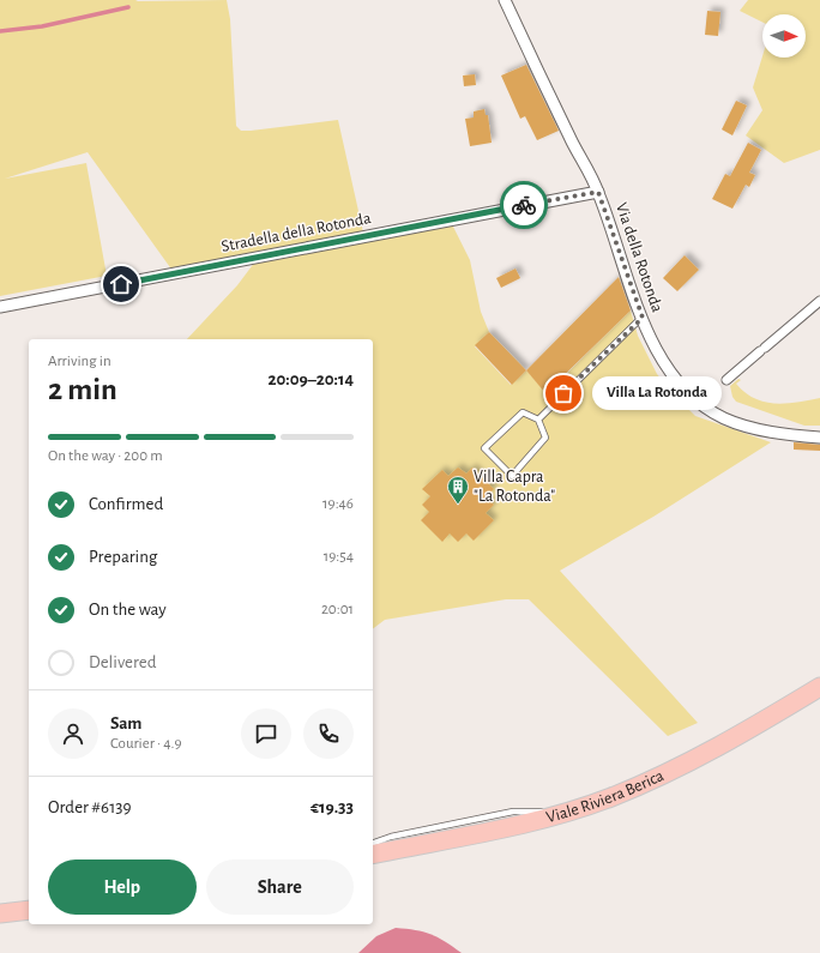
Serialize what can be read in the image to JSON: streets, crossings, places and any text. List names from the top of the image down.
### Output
{
  "streets": {
    "main road": ["Viale Riviera Berica"],
    "street": ["Stradella della Rotonda", "Via della Rotonda"]
  },
  "crossings": [
    ["Stradella della Rotonda", "Via della Rotonda"]
  ],
  "places": {
    "other": ["Villa La Rotonda"],
    "building": ["Villa Capra \"La Rotonda\""]
  },
  "north": "right",
  "page": {
    "heading": ["2 min", "Arriving in", "20:09–20:14"],
    "panel": [
      "Sam",
      "Courier · 4.9",
      "Order #6139",
      "€19.33"
    ],
    "bubble": "Villa La Rotonda",
    "bar": "On the way · 200 m",
    "list": [
      ["Confirmed", "19:46"],
      ["Preparing", "19:54"],
      ["On the way", "20:01"],
      "Delivered"
    ],
    "buttons": ["Help", "Share"]
  }
}
